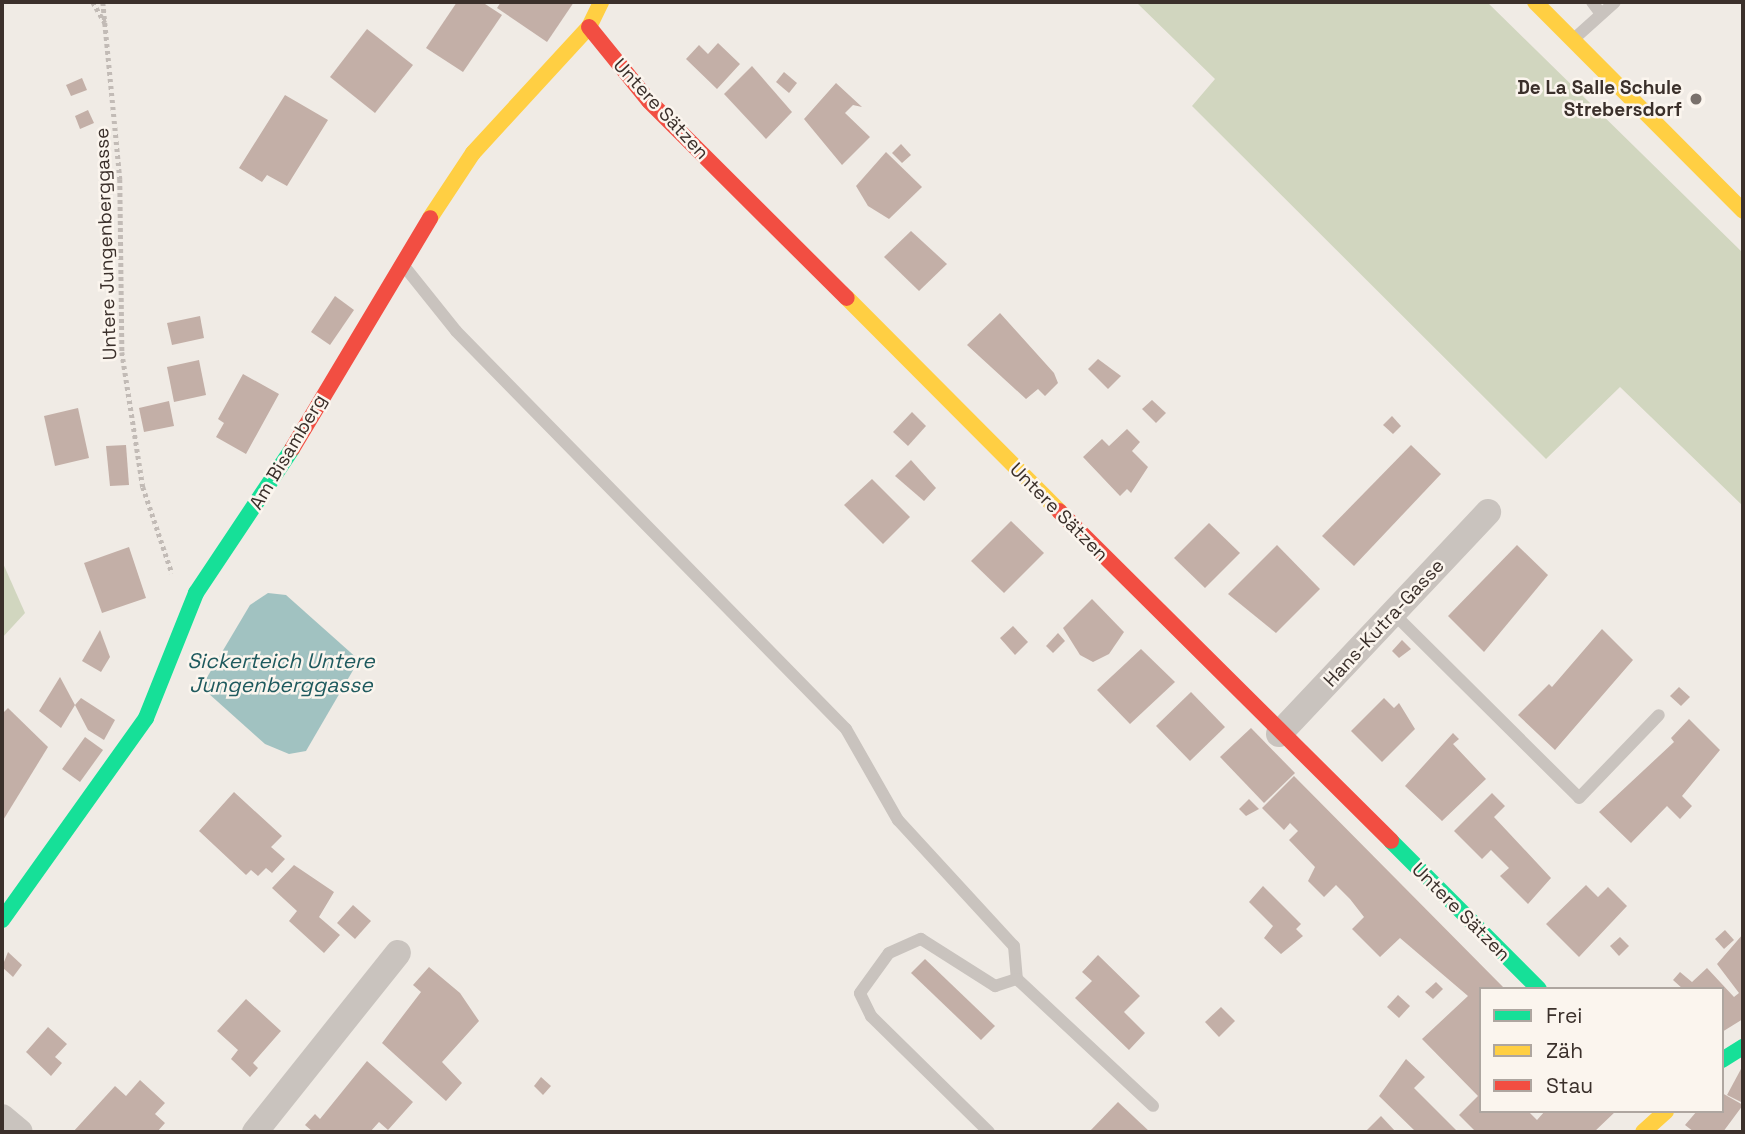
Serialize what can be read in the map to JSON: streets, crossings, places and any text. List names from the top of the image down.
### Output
{
  "streets": {
    "street": ["Untere Sätzen", "Am Bisamberg", "Hans-Kutra-Gasse"],
    "path": ["Untere Jungenberggasse"]
  },
  "crossings": [
    ["Untere Sätzen", "Am Bisamberg"],
    ["Untere Sätzen", "Hans-Kutra-Gasse"],
    ["Untere Jungenberggasse", "Am Bisamberg"]
  ],
  "water": ["Sickerteich Untere Jungenberggasse"],
  "places": ["De La Salle Schule Strebersdorf"],
  "legend": ["Frei", "Zäh", "Stau"]
}
